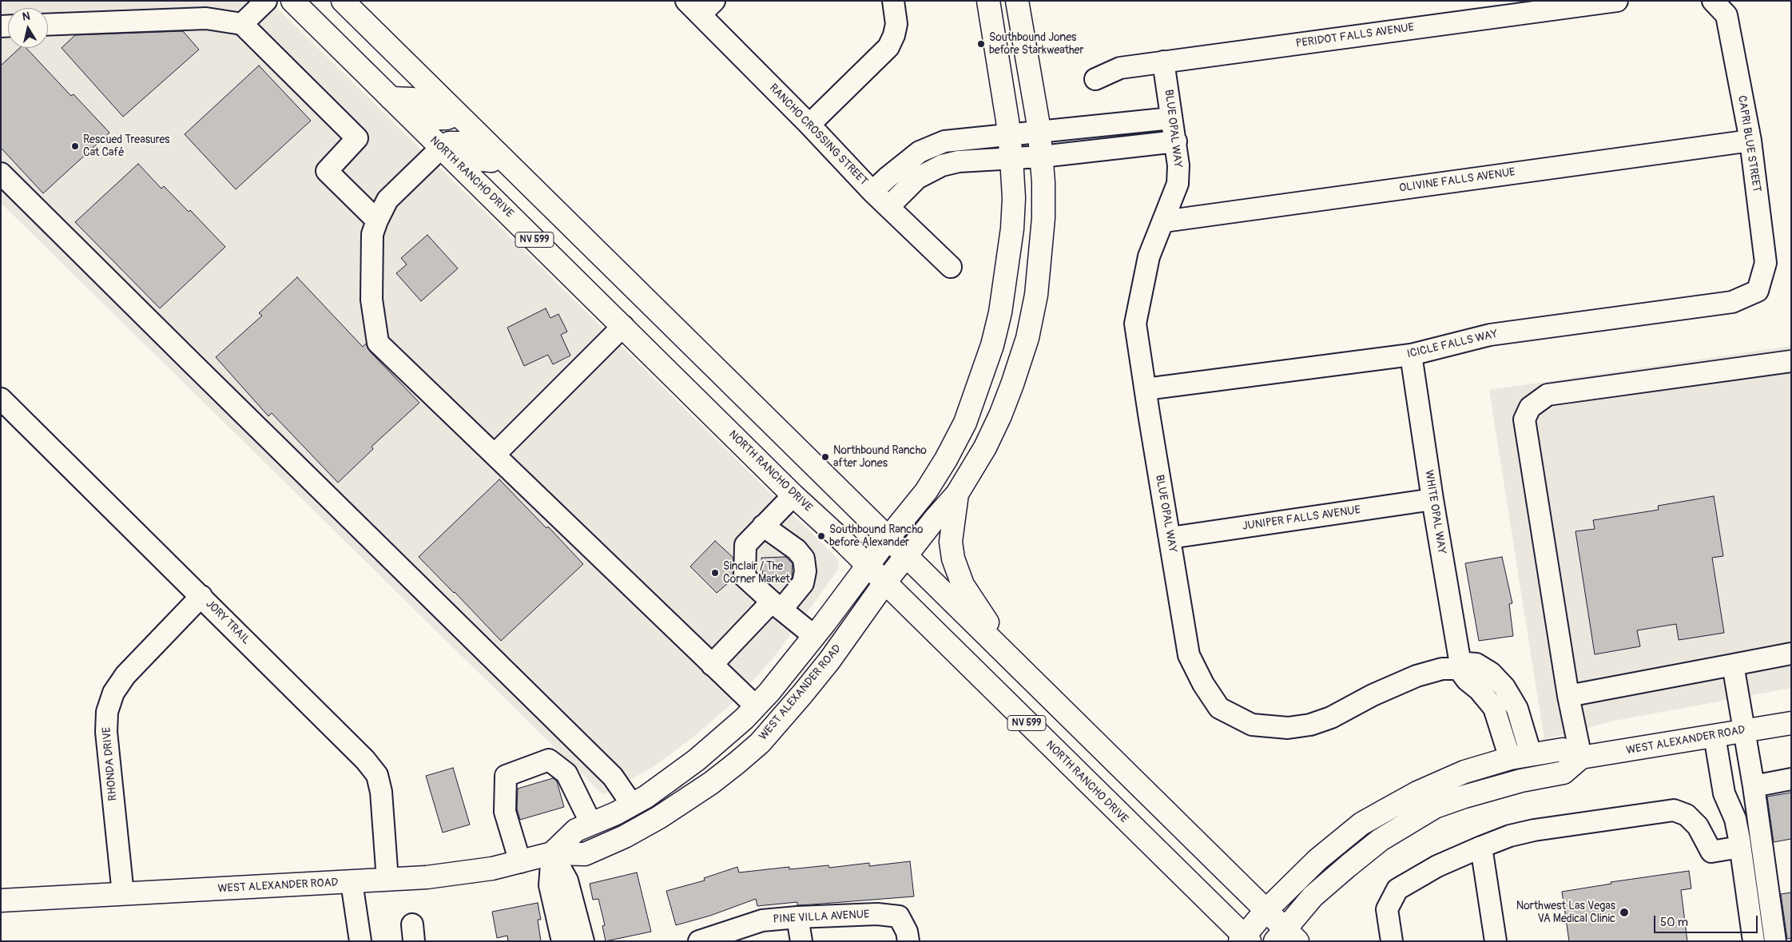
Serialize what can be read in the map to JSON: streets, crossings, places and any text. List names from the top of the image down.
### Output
{
  "streets": {
    "main road": ["NORTH RANCHO DRIVE", "NV 599", "WEST ALEXANDER ROAD"],
    "street": [
      "PERIDOT FALLS AVENUE",
      "BLUE OPAL WAY",
      "RANCHO CROSSING STREET",
      "CAPRI BLUE STREET",
      "OLIVINE FALLS AVENUE",
      "ICICLE FALLS WAY",
      "WHITE OPAL WAY",
      "JUNIPER FALLS AVENUE",
      "JORY TRAIL",
      "RHONDA DRIVE",
      "PINE VILLA AVENUE"
    ]
  },
  "crossings": [
    ["PERIDOT FALLS AVENUE", "BLUE OPAL WAY"],
    ["BLUE OPAL WAY", "OLIVINE FALLS AVENUE"],
    ["BLUE OPAL WAY", "ICICLE FALLS WAY"],
    ["BLUE OPAL WAY", "WHITE OPAL WAY"],
    ["BLUE OPAL WAY", "JUNIPER FALLS AVENUE"],
    ["CAPRI BLUE STREET", "OLIVINE FALLS AVENUE"],
    ["CAPRI BLUE STREET", "ICICLE FALLS WAY"],
    ["NORTH RANCHO DRIVE", "WEST ALEXANDER ROAD"],
    ["ICICLE FALLS WAY", "WHITE OPAL WAY"],
    ["WHITE OPAL WAY", "JUNIPER FALLS AVENUE"],
    ["JORY TRAIL", "WEST ALEXANDER ROAD"],
    ["JORY TRAIL", "RHONDA DRIVE"],
    ["WEST ALEXANDER ROAD", "RHONDA DRIVE"]
  ],
  "places": [
    "Southbound Jones before Starkweather",
    "Rescued Treasures Cat Café",
    "Northbound Rancho after Jones",
    "Southbound Rancho before Alexander",
    "Sinclair / The Corner Market",
    "Northwest Las Vegas VA Medical Clinic"
  ],
  "scale_bar": "50 m",
  "north": "top"
}
